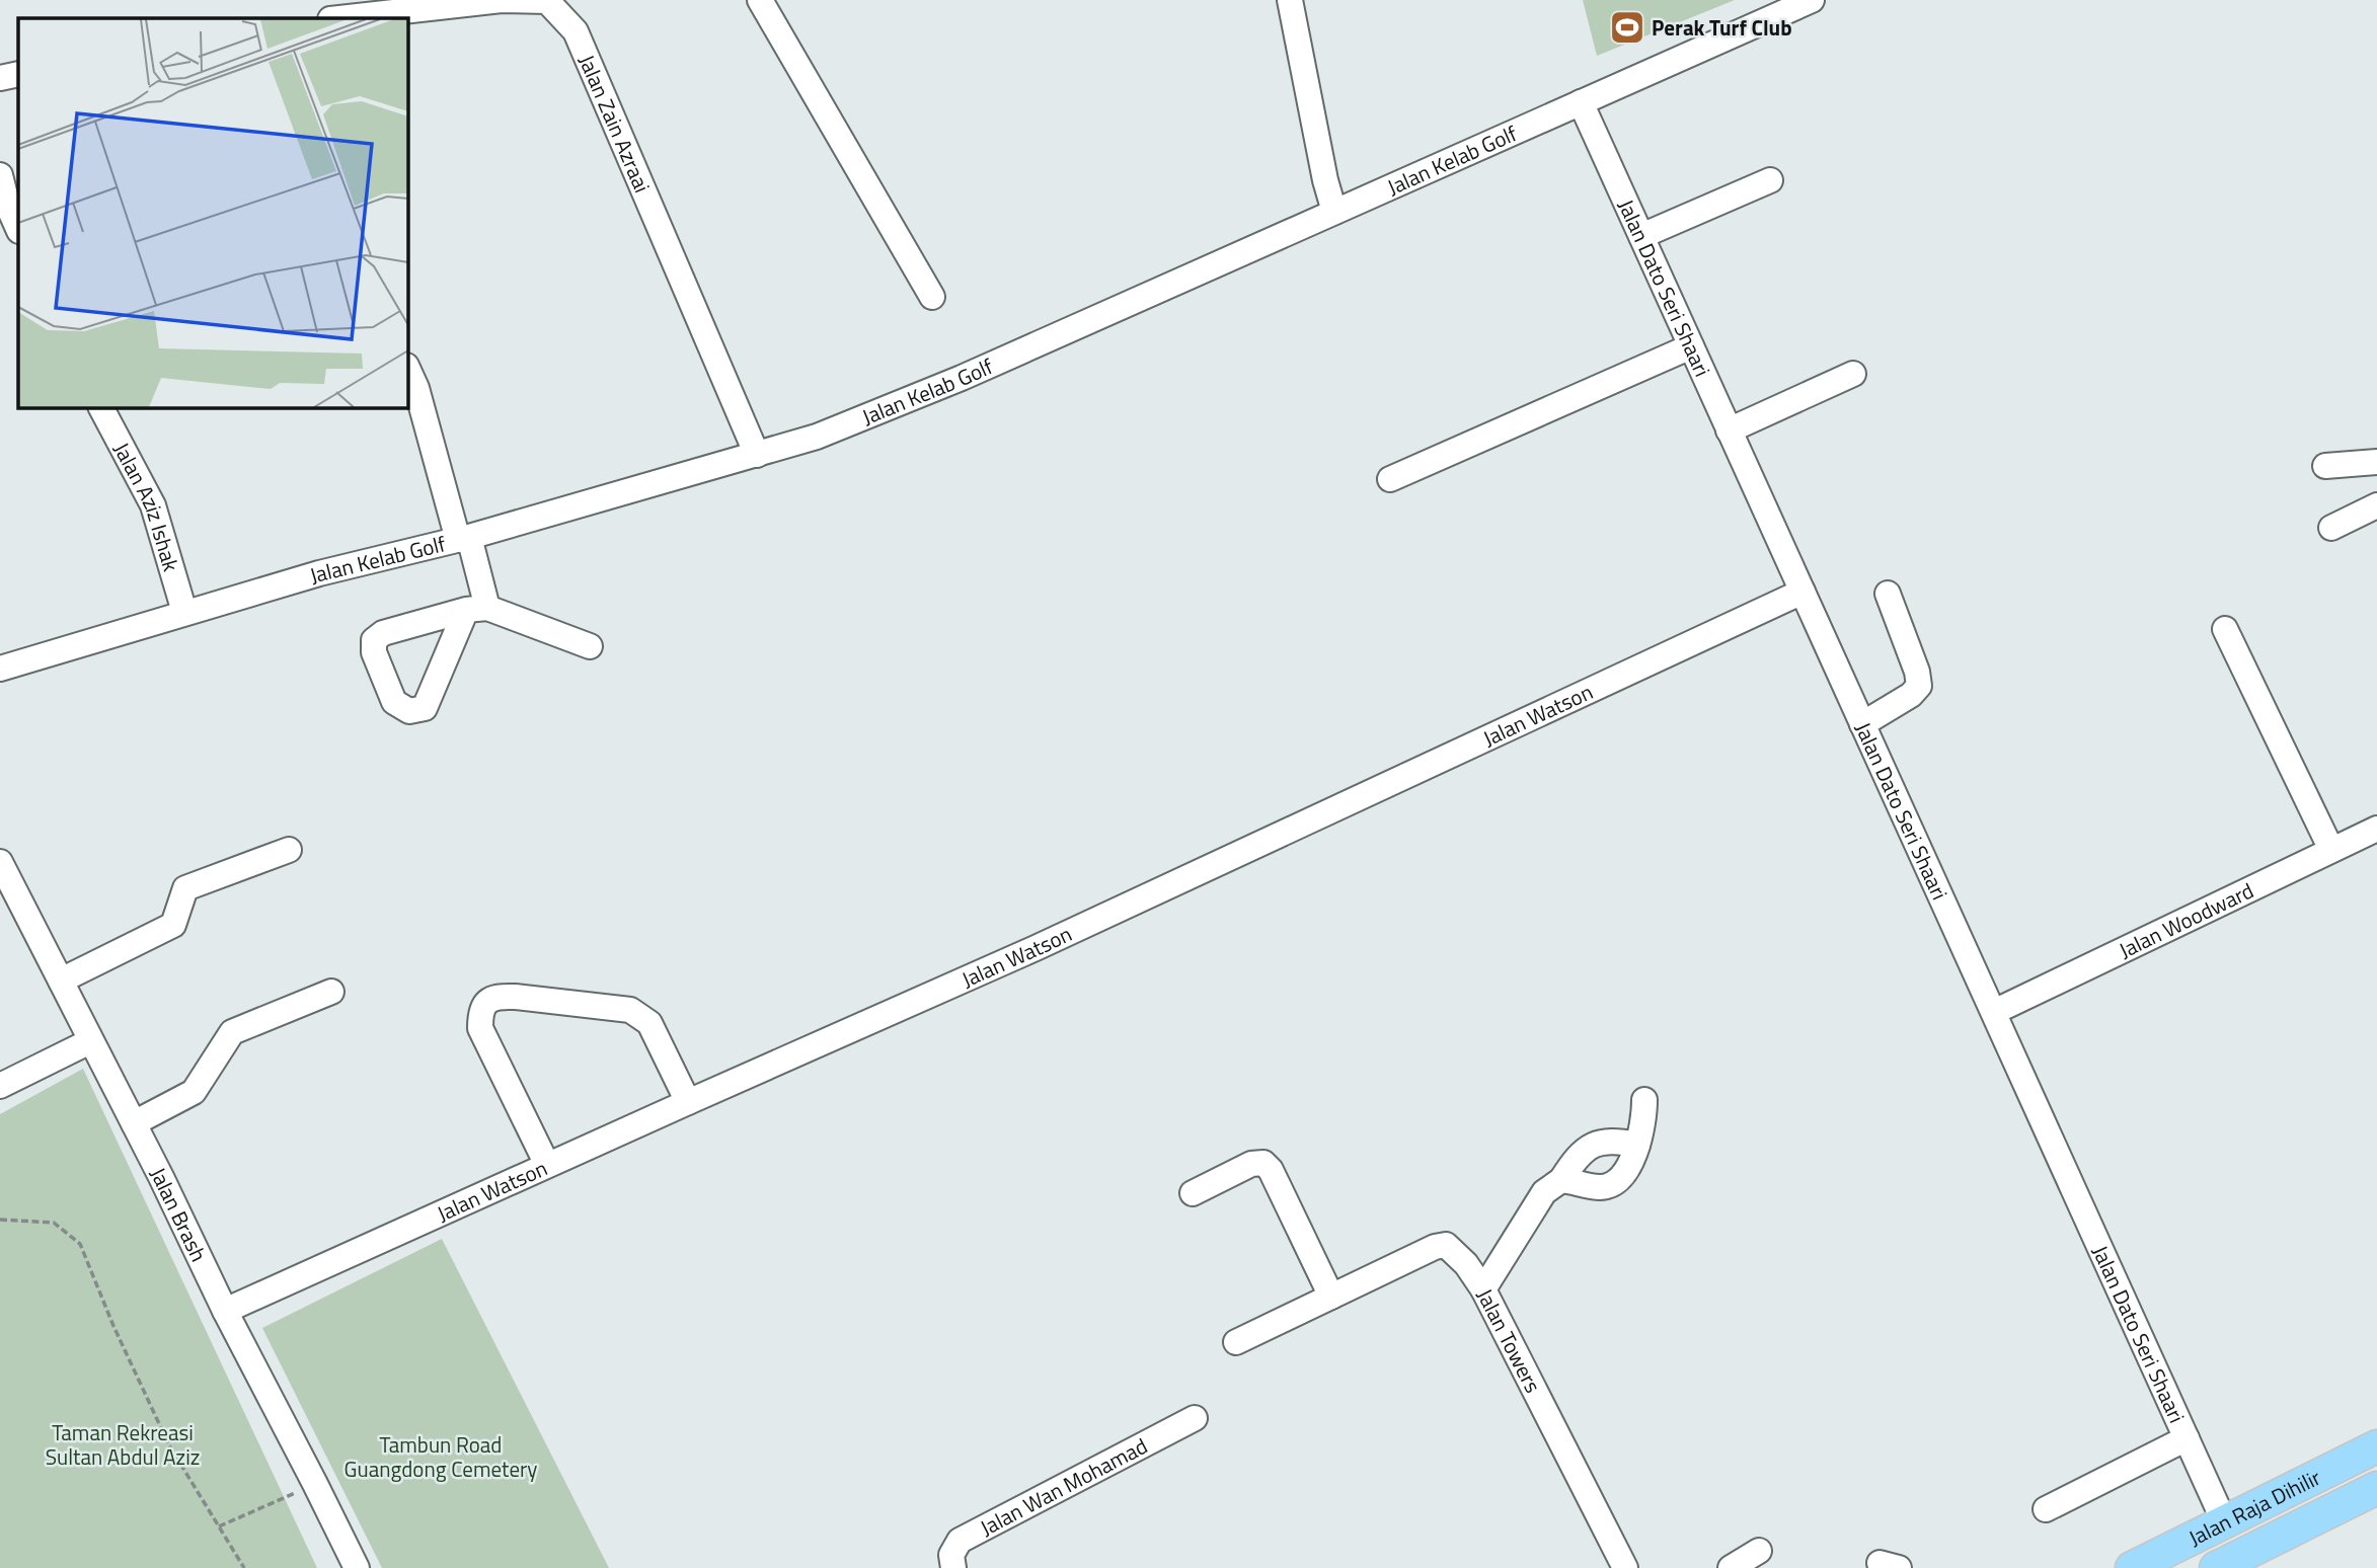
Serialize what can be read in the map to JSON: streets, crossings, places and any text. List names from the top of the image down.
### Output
{
  "streets": {
    "main road": ["Jalan Raja Dihilir"],
    "street": [
      "Jalan Zain Azraai",
      "Jalan Kelab Golf",
      "Jalan Dato Seri Shaari",
      "Jalan Aziz Ishak",
      "Jalan Watson",
      "Jalan Woodward",
      "Jalan Brash",
      "Jalan Towers",
      "Jalan Wan Mohamad"
    ]
  },
  "crossings": [
    ["Jalan Zain Azraai", "Jalan Kelab Golf"],
    ["Jalan Kelab Golf", "Jalan Dato Seri Shaari"],
    ["Jalan Kelab Golf", "Jalan Aziz Ishak"],
    ["Jalan Dato Seri Shaari", "Jalan Watson"],
    ["Jalan Dato Seri Shaari", "Jalan Woodward"],
    ["Jalan Dato Seri Shaari", "Jalan Raja Dihilir"],
    ["Jalan Watson", "Jalan Brash"]
  ],
  "parks": ["Taman Rekreasi Sultan Abdul Aziz", "Tambun Road Guangdong Cemetery"],
  "places": {
    "sports": ["Perak Turf Club"]
  }
}
